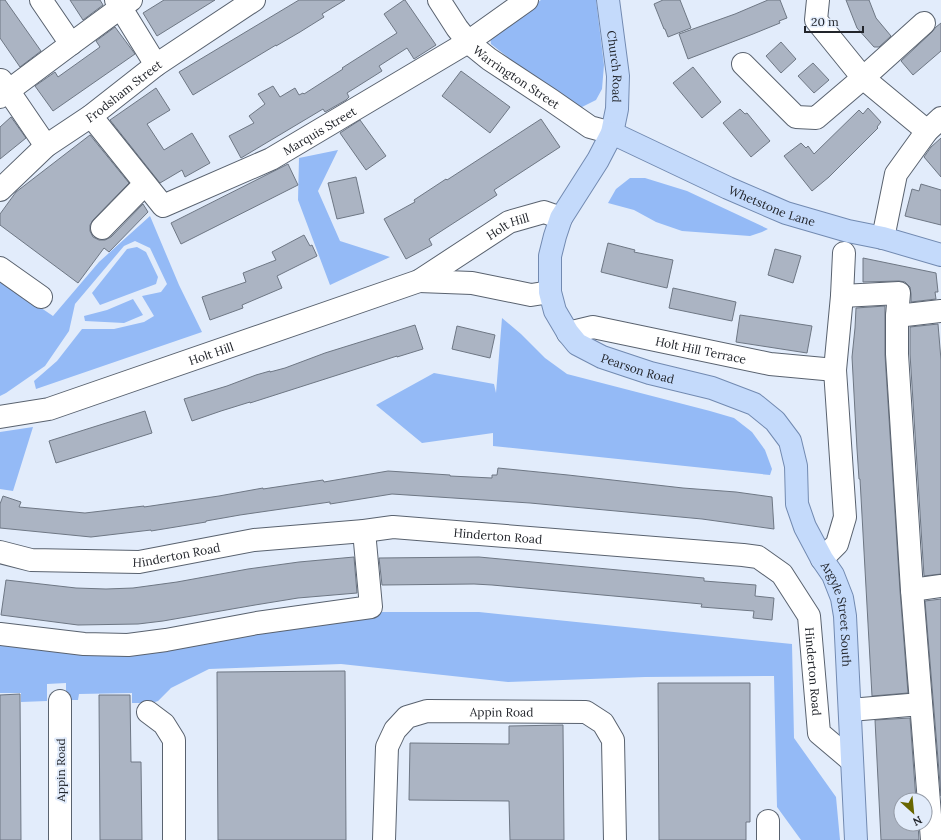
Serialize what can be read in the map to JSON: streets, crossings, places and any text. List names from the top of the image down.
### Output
{
  "streets": {
    "main road": [
      "Church Road",
      "Whetstone Lane",
      "Pearson Road",
      "Argyle Street South"
    ],
    "street": [
      "Warrington Street",
      "Frodsham Street",
      "Marquis Street",
      "Holt Hill",
      "Holt Hill Terrace",
      "Hinderton Road",
      "Appin Road"
    ]
  },
  "crossings": [
    ["Church Road", "Warrington Street"],
    ["Church Road", "Whetstone Lane"],
    ["Church Road", "Pearson Road"],
    ["Warrington Street", "Marquis Street"],
    ["Warrington Street", "Whetstone Lane"],
    ["Warrington Street", "Pearson Road"],
    ["Whetstone Lane", "Pearson Road"],
    ["Holt Hill", "Pearson Road"],
    ["Holt Hill Terrace", "Pearson Road"],
    ["Holt Hill Terrace", "Argyle Street South"],
    ["Pearson Road", "Argyle Street South"],
    ["Hinderton Road", "Argyle Street South"]
  ],
  "scale_bar": "20 m",
  "north": "bottom right"
}
